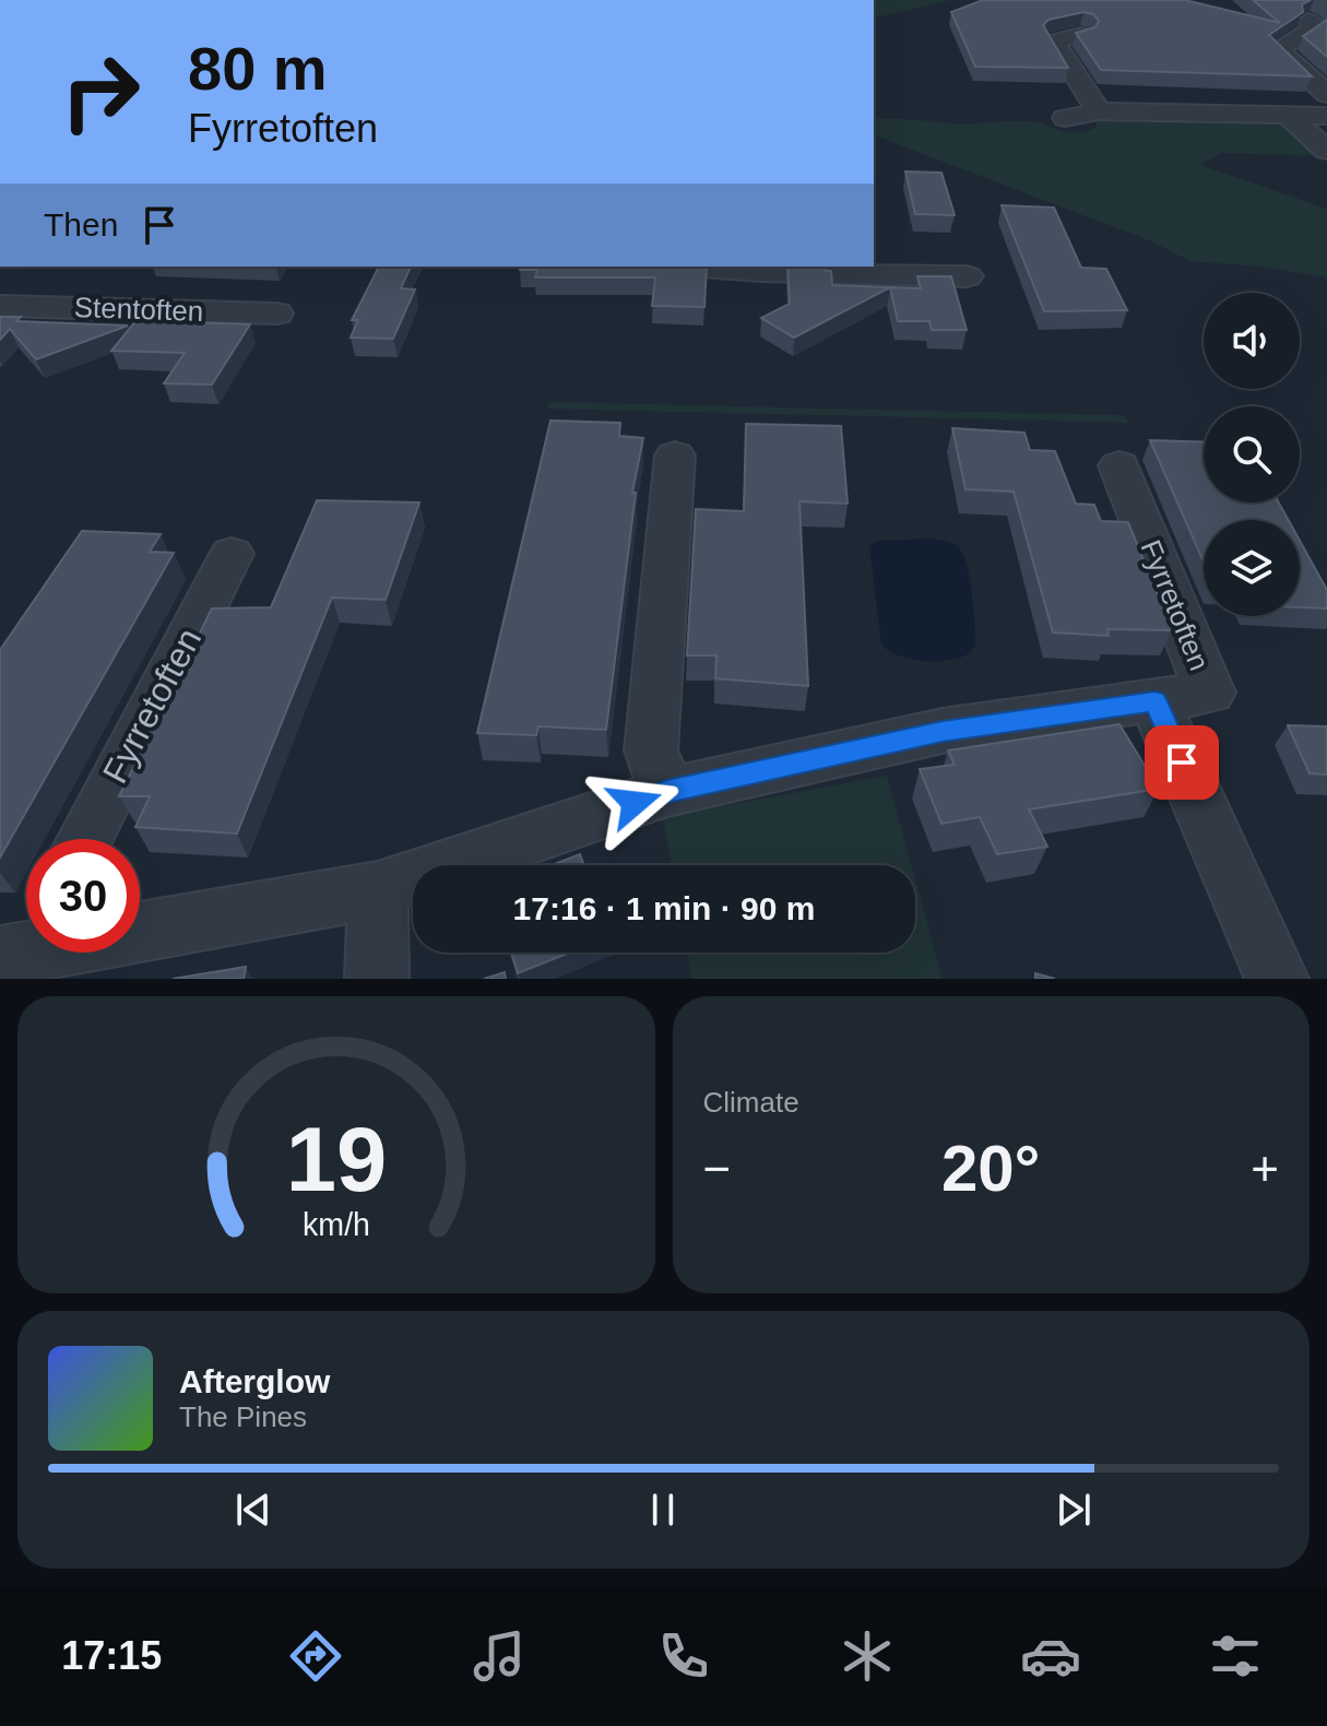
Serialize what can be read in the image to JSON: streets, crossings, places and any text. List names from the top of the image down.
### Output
{
  "streets": {
    "street": ["Stentoften", "Fyrretoften"]
  },
  "page": {
    "turn": ["80 m", "Fyrretoften"],
    "then": "Then",
    "limit": "30",
    "trip": "17:16 · 1 min · 90 m",
    "tile": "Climate",
    "heat": ["−", "20°", "+"],
    "song": ["Afterglow", "The Pines"],
    "tabs": "17:15",
    "gauge": ["19", "km/h"]
  }
}
